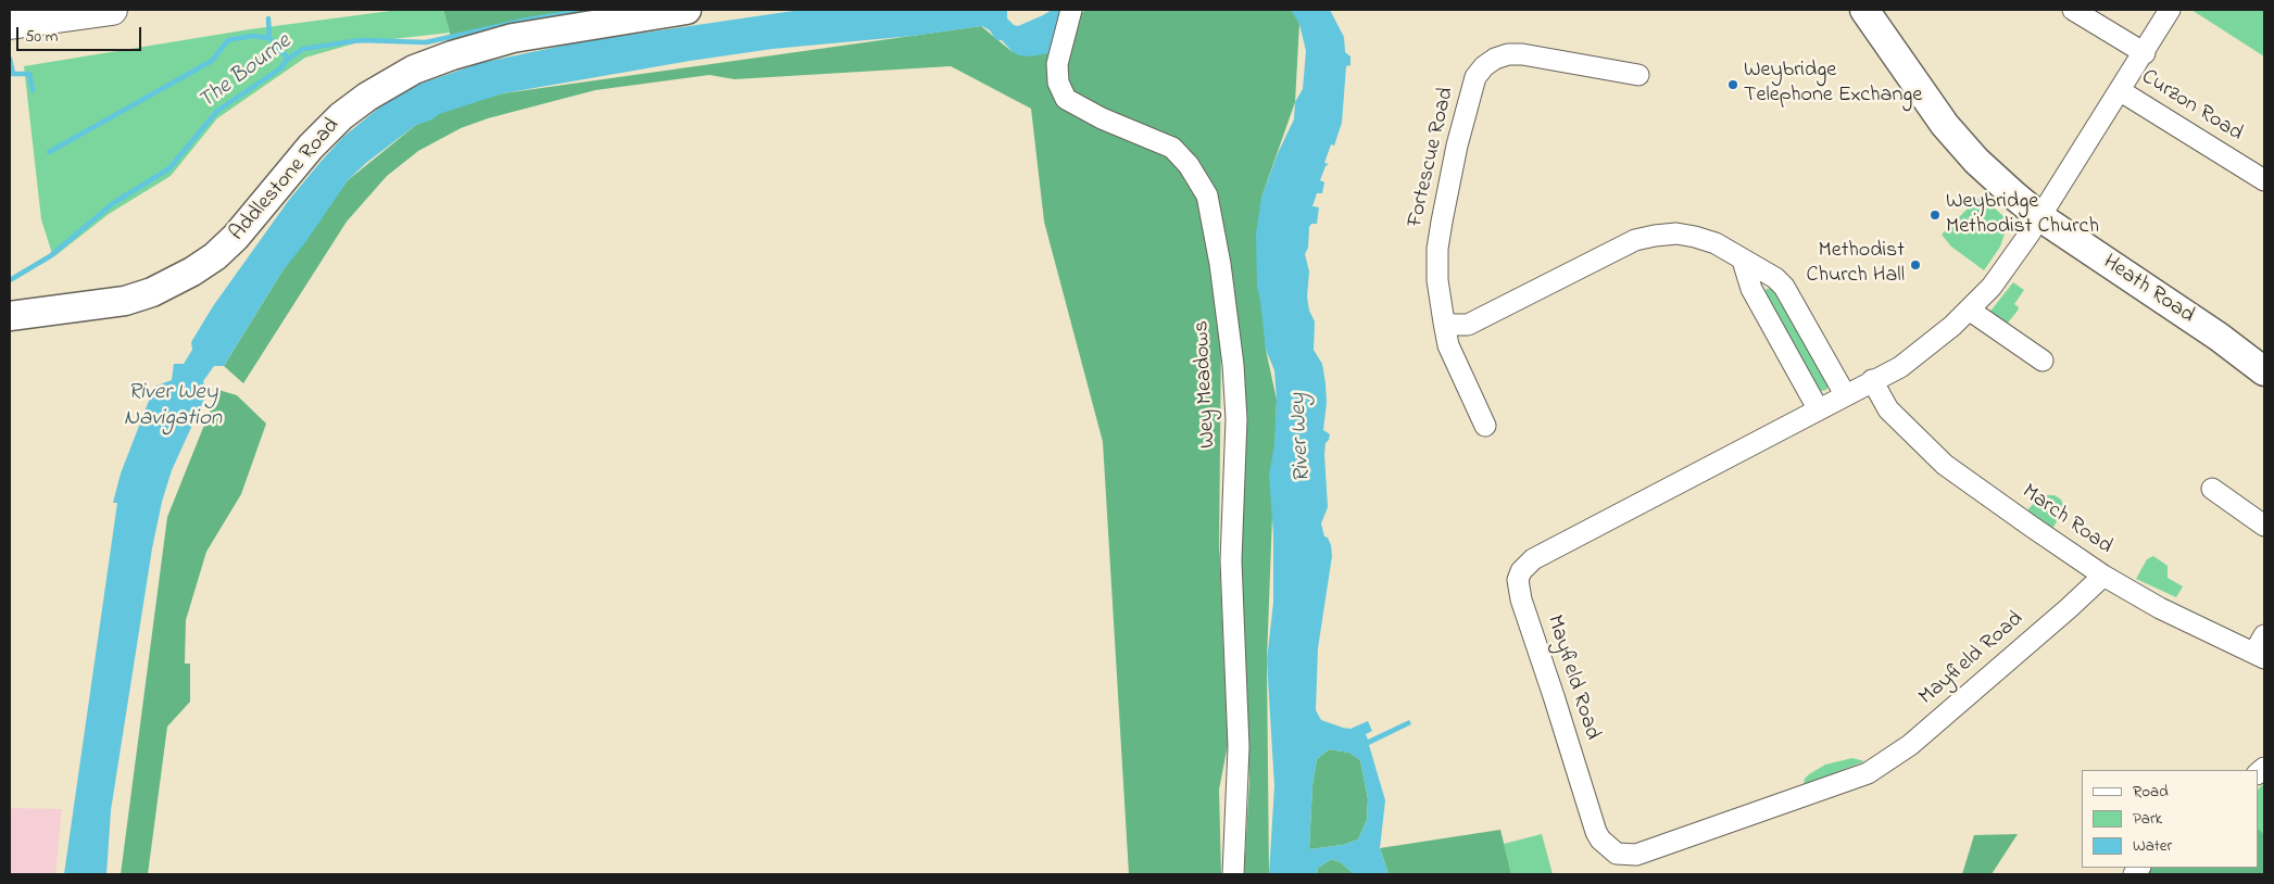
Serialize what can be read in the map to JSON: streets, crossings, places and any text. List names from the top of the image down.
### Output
{
  "streets": {
    "street": [
      "Curzon Road",
      "Fortescue Road",
      "Addlestone Road",
      "Heath Road",
      "Wey Meadows",
      "March Road",
      "Mayfield Road"
    ]
  },
  "crossings": [
    ["Curzon Road", "Heath Road"],
    ["Curzon Road", "Mayfield Road"],
    ["Heath Road", "Mayfield Road"],
    ["March Road", "Mayfield Road"]
  ],
  "water": ["The Bourne", "River Wey Navigation", "River Wey"],
  "places": ["Weybridge Telephone Exchange", "Weybridge Methodist Church", "Methodist Church Hall"],
  "legend": ["Road", "Park", "Water"],
  "scale_bar": "50 m"
}
